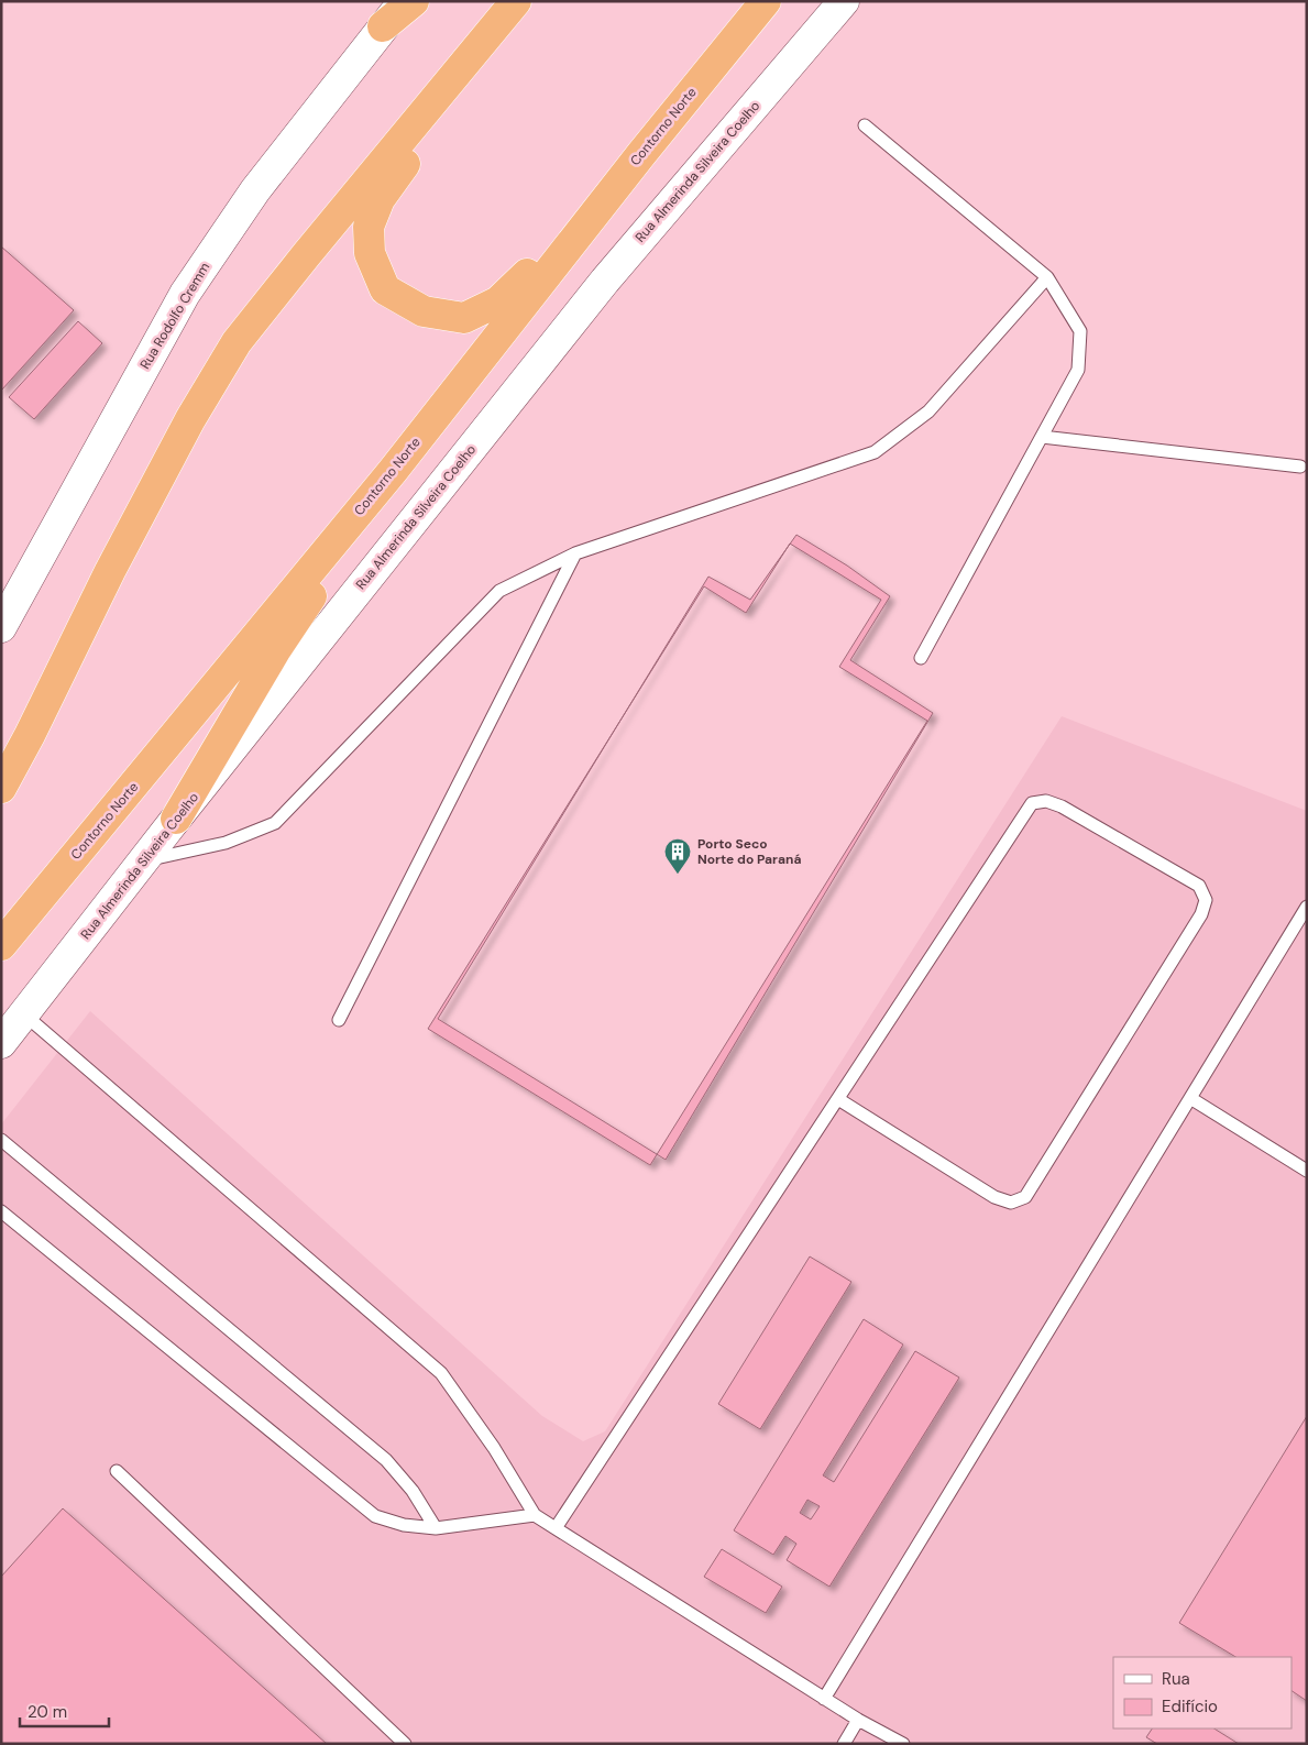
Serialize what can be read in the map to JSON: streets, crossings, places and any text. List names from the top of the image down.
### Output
{
  "streets": {
    "highway": ["Contorno Norte"],
    "street": ["Rua Almerinda Silveira Coelho", "Rua Rodolfo Cremm"]
  },
  "places": {
    "building": ["Porto Seco Norte do Paraná"]
  },
  "legend": ["Rua", "Edifício"],
  "scale_bar": "20 m"
}
